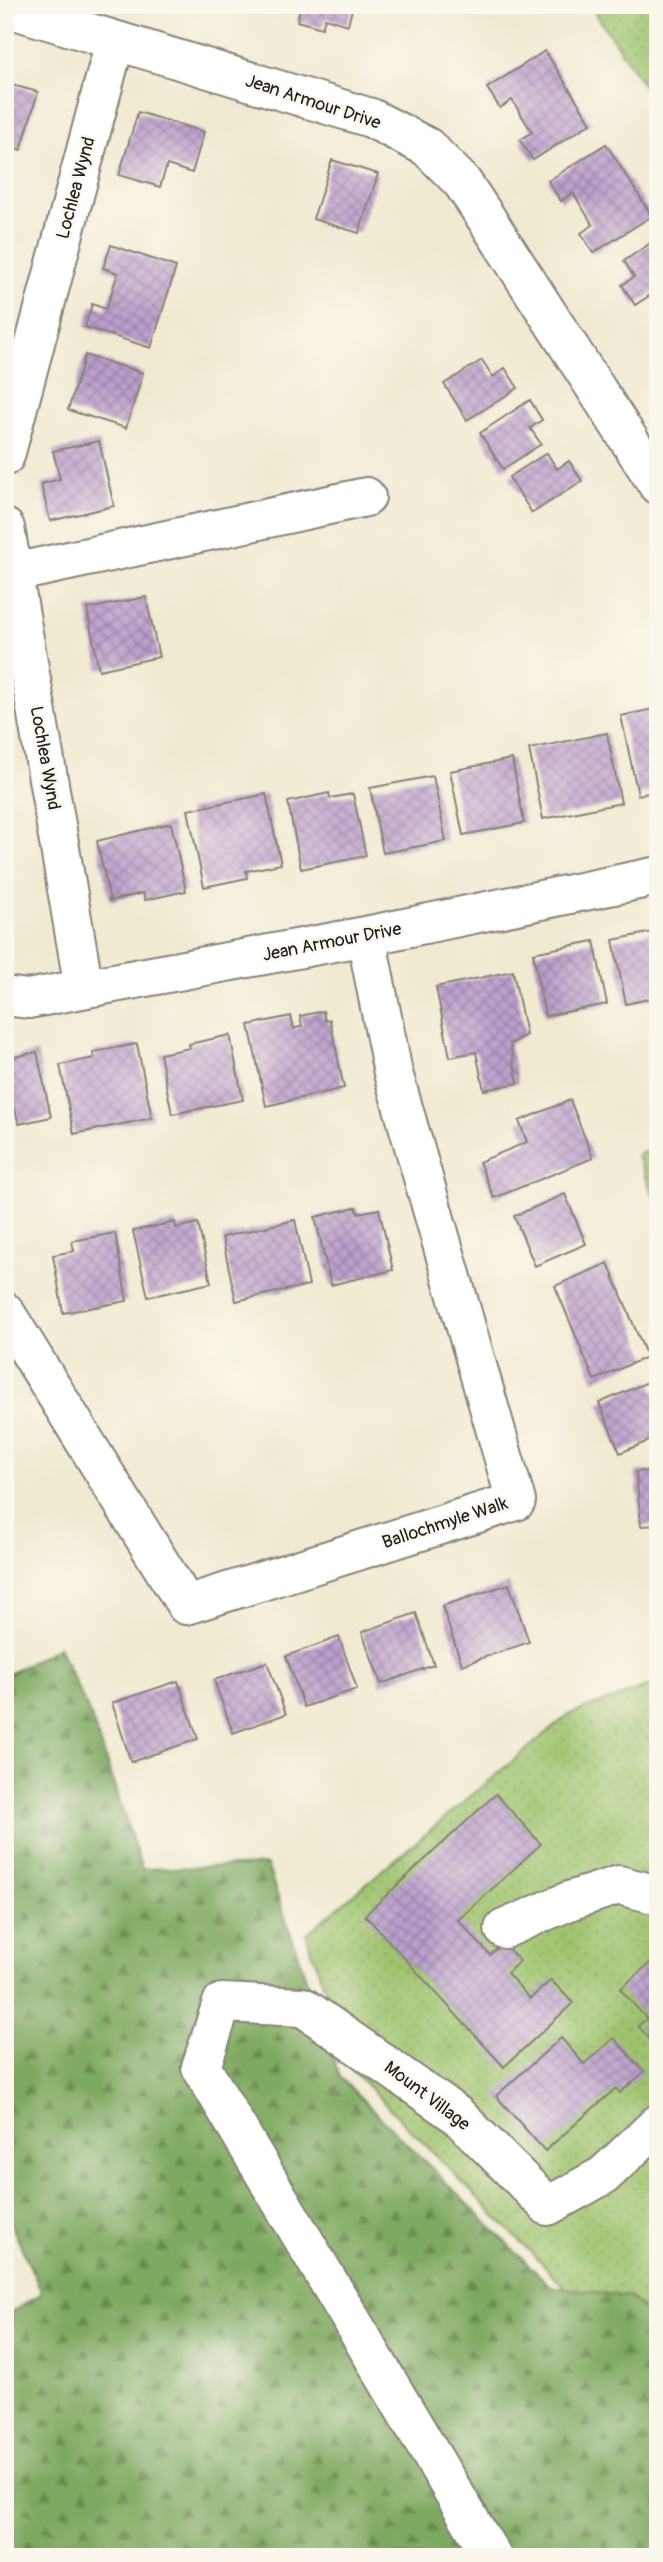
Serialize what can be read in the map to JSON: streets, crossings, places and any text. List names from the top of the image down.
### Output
{
  "streets": {
    "street": [
      "Jean Armour Drive",
      "Lochlea Wynd",
      "Ballochmyle Walk",
      "Mount Village"
    ]
  },
  "crossings": [
    ["Jean Armour Drive", "Lochlea Wynd"],
    ["Jean Armour Drive", "Ballochmyle Walk"]
  ]
}
